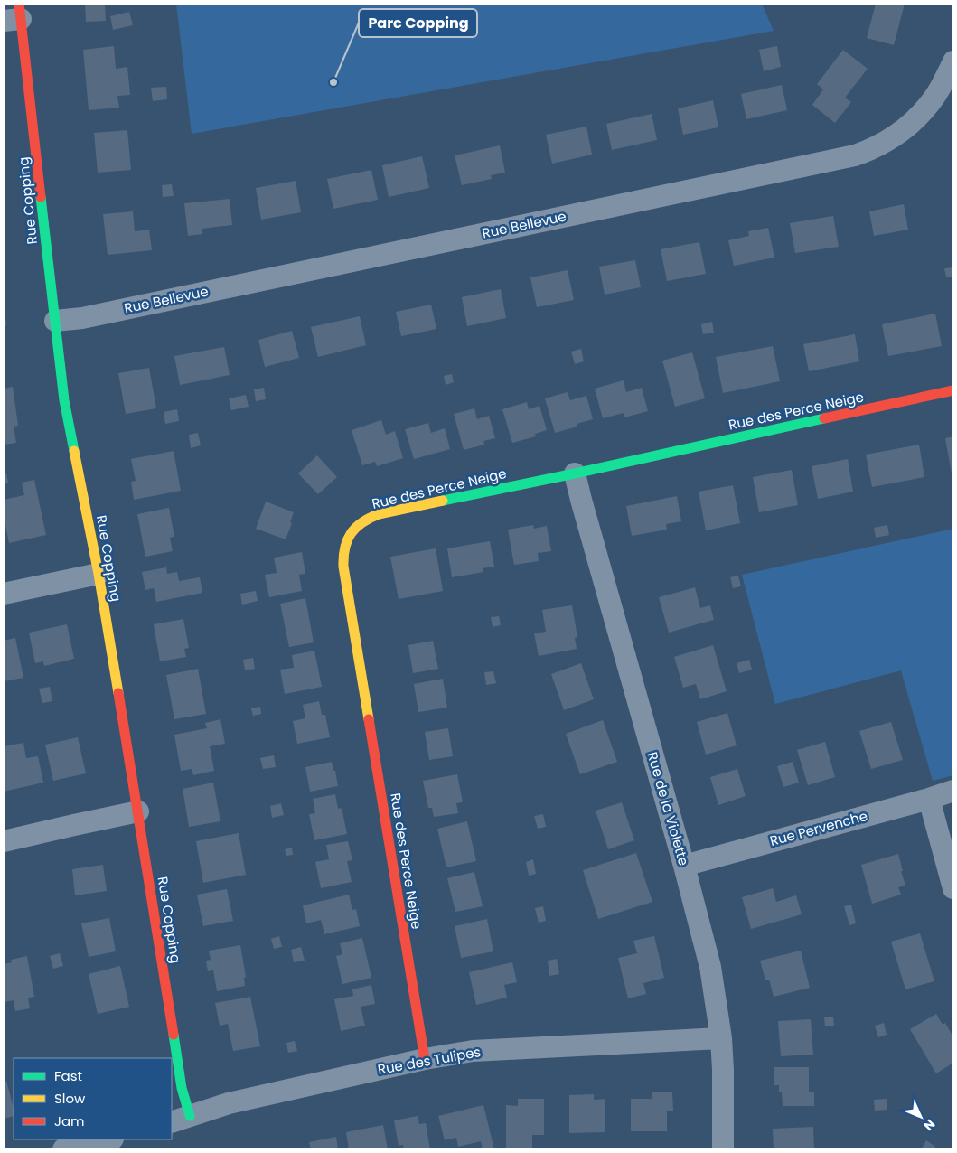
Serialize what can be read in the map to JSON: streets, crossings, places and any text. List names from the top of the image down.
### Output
{
  "streets": {
    "street": [
      "Rue Copping",
      "Rue Bellevue",
      "Rue des Perce Neige",
      "Rue de la Violette",
      "Rue Pervenche",
      "Rue des Tulipes"
    ]
  },
  "crossings": [
    ["Rue Copping", "Rue Bellevue"],
    ["Rue Copping", "Rue des Tulipes"],
    ["Rue des Perce Neige", "Rue de la Violette"],
    ["Rue des Perce Neige", "Rue des Tulipes"],
    ["Rue de la Violette", "Rue Pervenche"],
    ["Rue de la Violette", "Rue des Tulipes"]
  ],
  "places": ["Parc Copping"],
  "legend": ["Fast", "Slow", "Jam"],
  "north": "bottom right"
}
